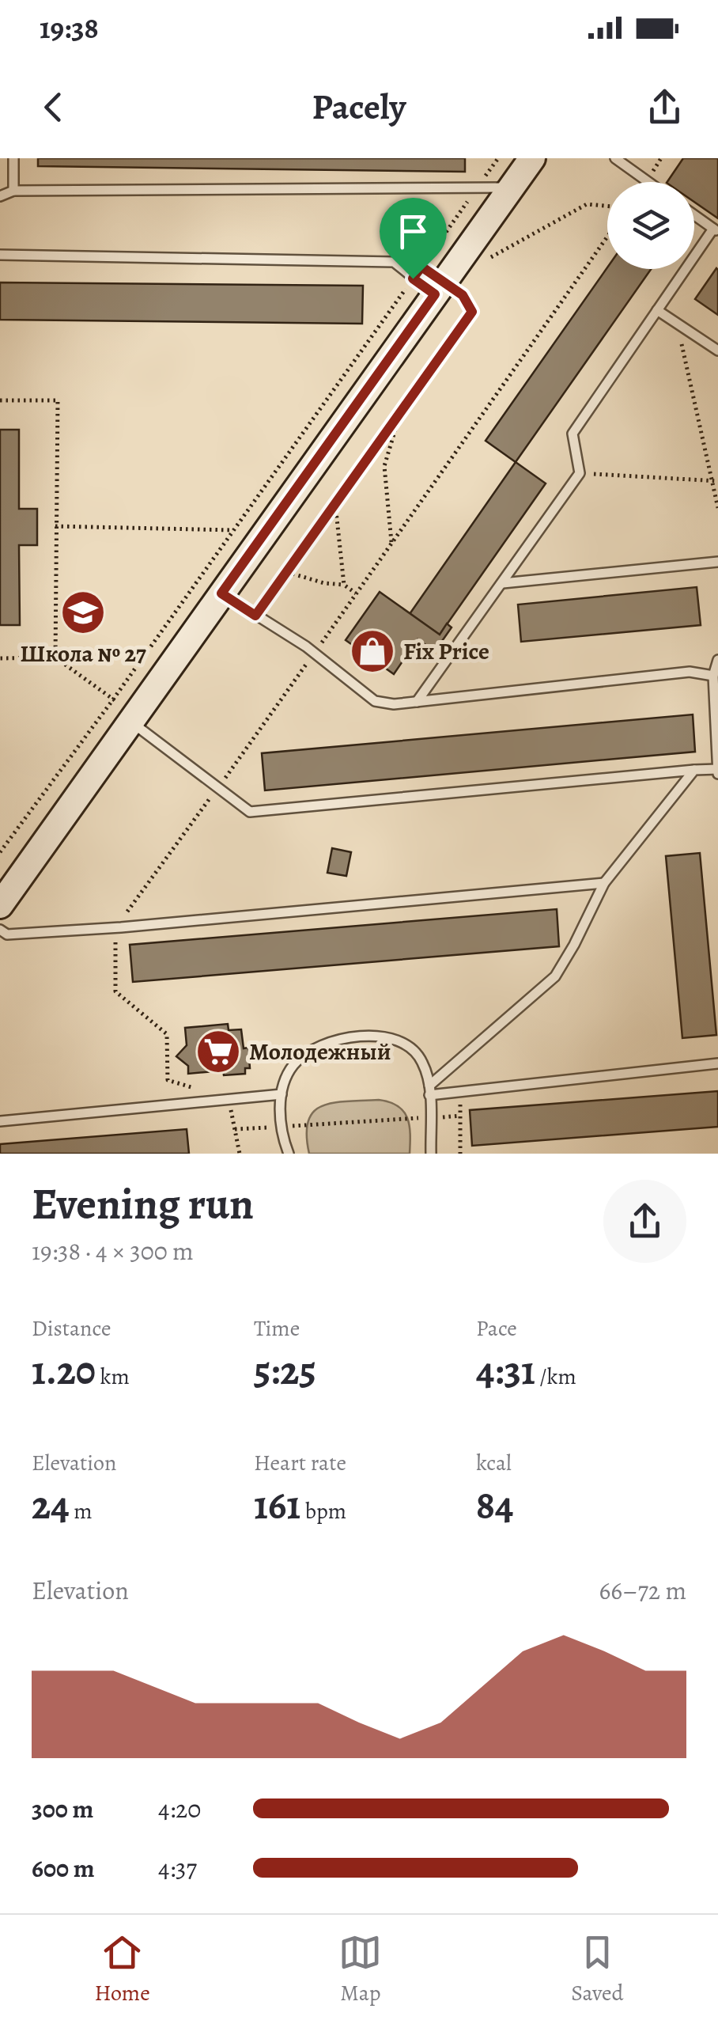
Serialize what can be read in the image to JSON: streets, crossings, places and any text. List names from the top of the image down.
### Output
{
  "places": {
    "school or university": ["Школа № 27"],
    "shop": ["Fix Price"],
    "supermarket": ["Молодежный"]
  },
  "page": {
    "status": "19:38",
    "header": "Pacely",
    "heading": ["Evening run", "19:38 · 4 × 300 m"],
    "stats": [
      ["Distance", "1.20 km"],
      ["Time", "5:25"],
      ["Pace", "4:31 /km"],
      ["Elevation", "24 m"],
      ["Heart rate", "161 bpm"],
      ["kcal", "84"]
    ],
    "chart": ["Elevation", "66–72 m"],
    "list": [
      {
        "name": "300 m",
        "note": "4:20"
      },
      {
        "name": "600 m",
        "note": "4:37"
      }
    ],
    "tabs": ["Home", "Map", "Saved"]
  }
}
